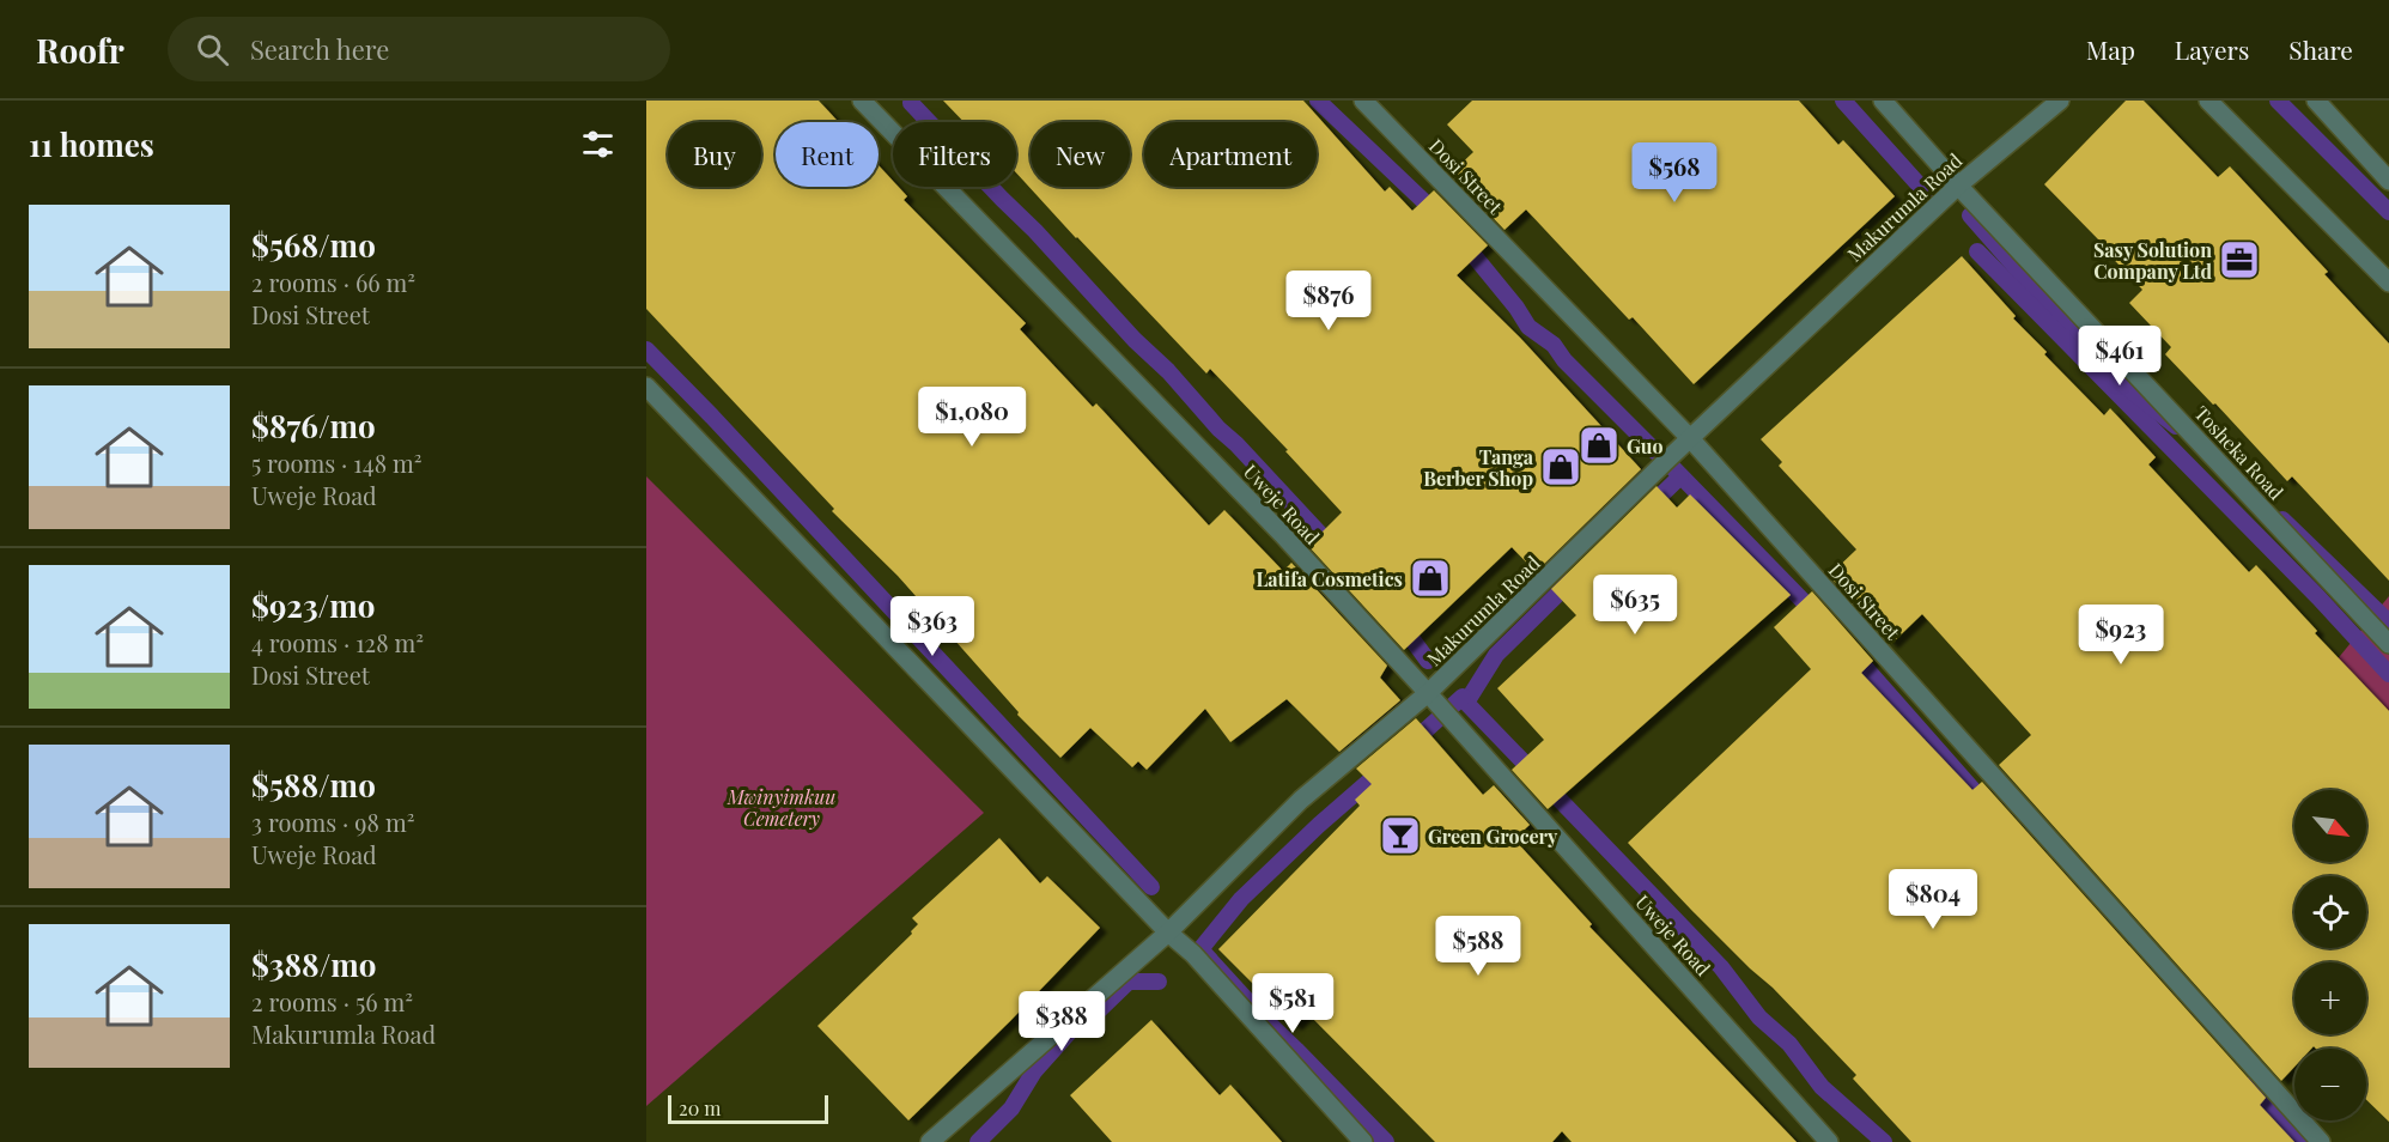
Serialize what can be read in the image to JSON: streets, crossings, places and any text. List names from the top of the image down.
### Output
{
  "streets": {
    "street": [
      "Dosi Street",
      "Makurumla Road",
      "Tosheka Road",
      "Uweje Road"
    ]
  },
  "crossings": [
    ["Dosi Street", "Makurumla Road"],
    ["Makurumla Road", "Tosheka Road"],
    ["Makurumla Road", "Uweje Road"]
  ],
  "parks": ["Mwinyimkuu Cemetery"],
  "places": {
    "office": ["Sasy Solution Company Ltd"],
    "shop": ["Guo", "Tanga Berber Shop", "Latifa Cosmetics"],
    "bar": ["Green Grocery"]
  },
  "scale_bar": "20 m",
  "north": "bottom right",
  "page": {
    "header": "Roofr",
    "search": "Search here",
    "nav": ["Map", "Layers", "Share"],
    "heading": "11 homes",
    "chip": [
      "Buy",
      "Rent",
      "Filters",
      "New",
      "Apartment"
    ],
    "price": [
      "$568",
      "$876",
      "$461",
      "$1,080",
      "$635",
      "$363",
      "$923",
      "$804",
      "$588",
      "$581",
      "$388"
    ],
    "list": [
      {
        "name": "$568/mo",
        "note": "2 rooms · 66 m² · Dosi Street"
      },
      {
        "name": "$876/mo",
        "note": "5 rooms · 148 m² · Uweje Road"
      },
      {
        "name": "$923/mo",
        "note": "4 rooms · 128 m² · Dosi Street"
      },
      {
        "name": "$588/mo",
        "note": "3 rooms · 98 m² · Uweje Road"
      },
      {
        "name": "$388/mo",
        "note": "2 rooms · 56 m² · Makurumla Road"
      }
    ],
    "map_buttons": ["+", "−"],
    "scale": "20 m"
  }
}
